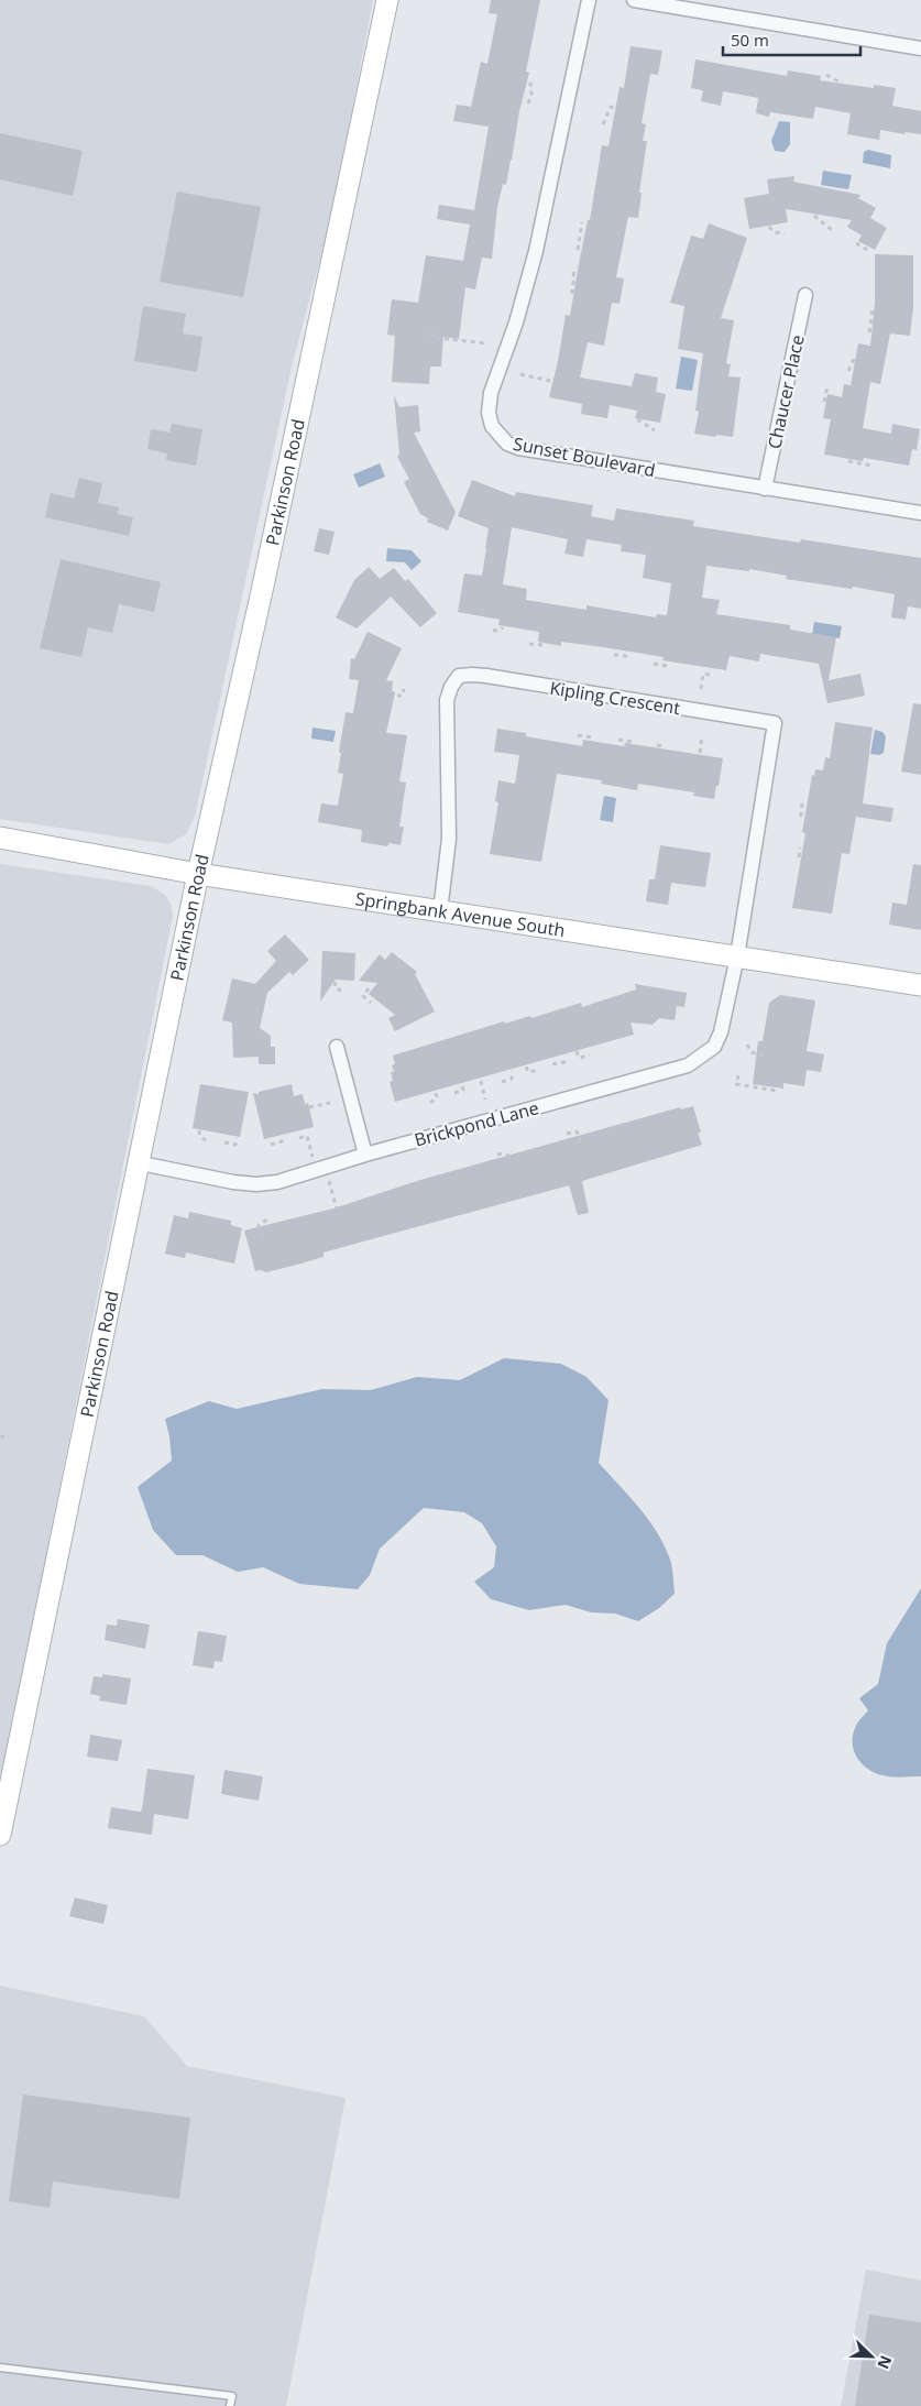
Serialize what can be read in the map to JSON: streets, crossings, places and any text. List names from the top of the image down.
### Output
{
  "streets": {
    "main road": ["Parkinson Road", "Springbank Avenue South"],
    "street": [
      "Chaucer Place",
      "Sunset Boulevard",
      "Kipling Crescent",
      "Brickpond Lane"
    ]
  },
  "crossings": [
    ["Chaucer Place", "Sunset Boulevard"],
    ["Parkinson Road", "Springbank Avenue South"],
    ["Parkinson Road", "Brickpond Lane"],
    ["Kipling Crescent", "Springbank Avenue South"],
    ["Kipling Crescent", "Brickpond Lane"],
    ["Springbank Avenue South", "Brickpond Lane"]
  ],
  "scale_bar": "50 m",
  "north": "bottom right"
}
